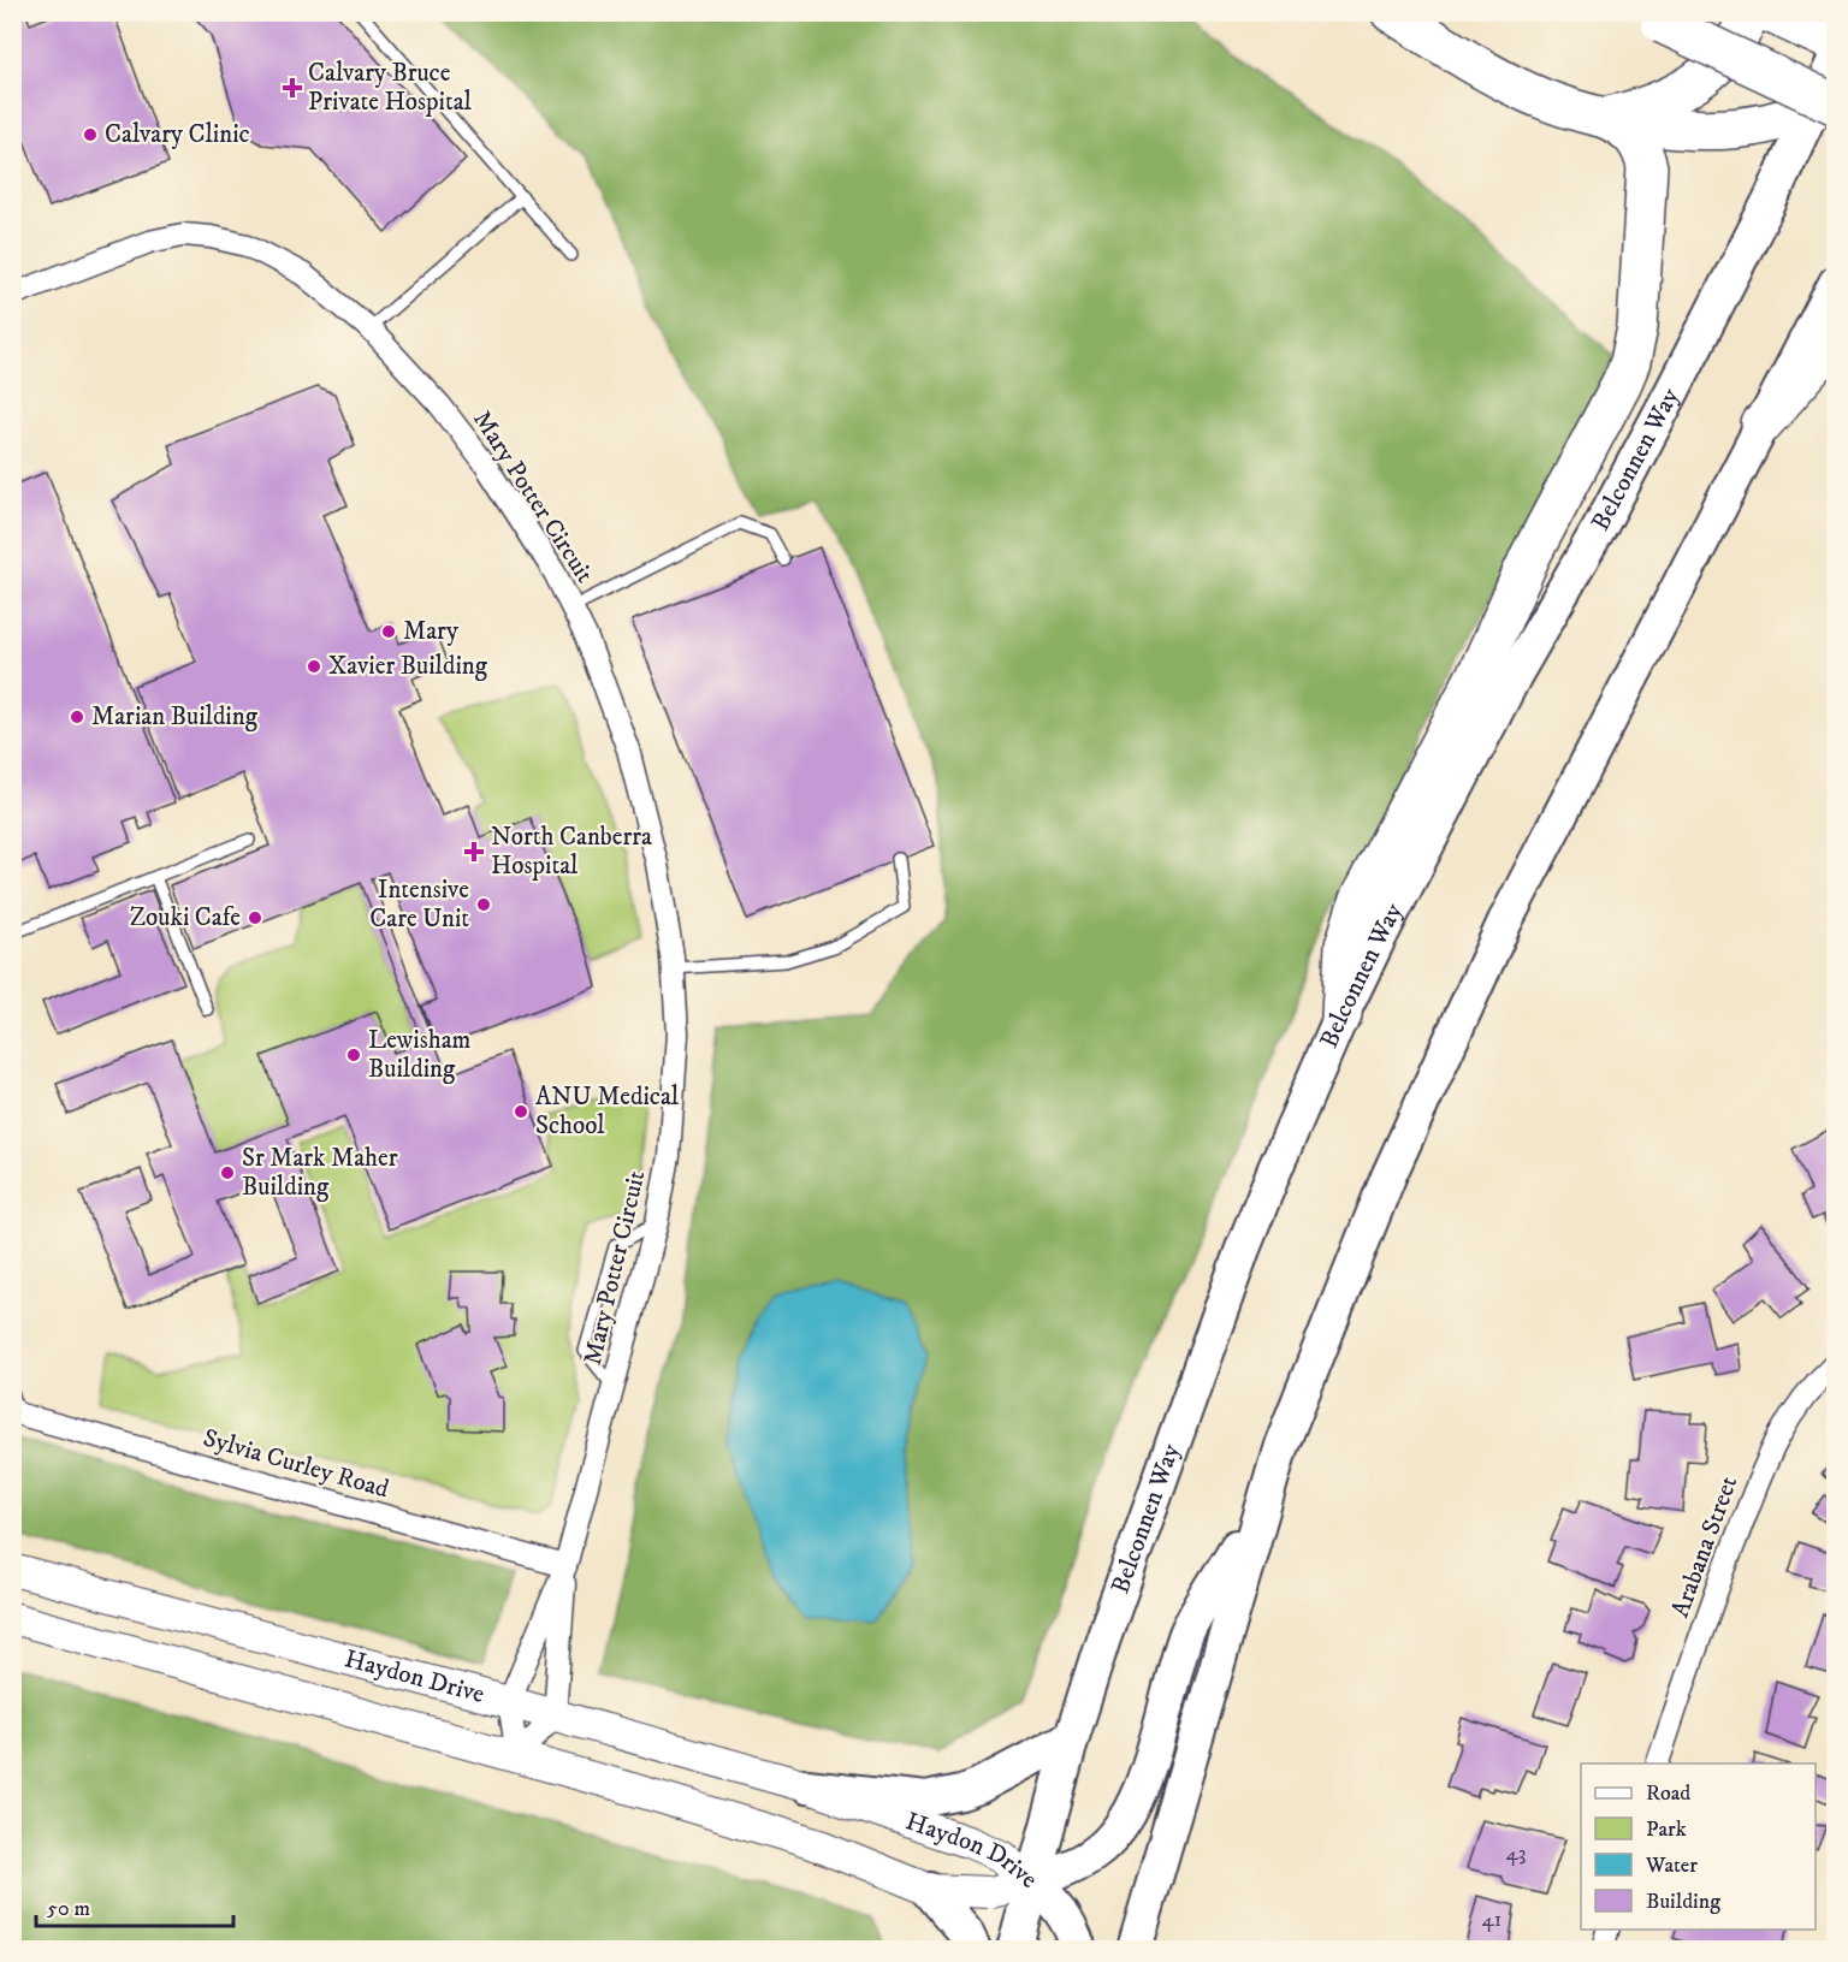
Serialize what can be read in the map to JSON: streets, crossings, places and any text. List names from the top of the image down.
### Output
{
  "streets": {
    "main road": ["Belconnen Way", "Haydon Drive"],
    "street": ["Mary Potter Circuit", "Sylvia Curley Road", "Arabana Street"]
  },
  "crossings": [
    ["Belconnen Way", "Haydon Drive"],
    ["Mary Potter Circuit", "Sylvia Curley Road"],
    ["Mary Potter Circuit", "Haydon Drive"]
  ],
  "places": {
    "health": ["Calvary Bruce Private Hospital", "North Canberra Hospital"],
    "other": [
      "Calvary Clinic",
      "Mary",
      "Xavier Building",
      "Marian Building",
      "Intensive Care Unit",
      "Zouki Cafe",
      "Lewisham Building",
      "ANU Medical School",
      "Sr Mark Maher Building"
    ]
  },
  "house_numbers": ["43", "41"],
  "legend": [
    "Road",
    "Park",
    "Water",
    "Building"
  ],
  "scale_bar": "50 m"
}
